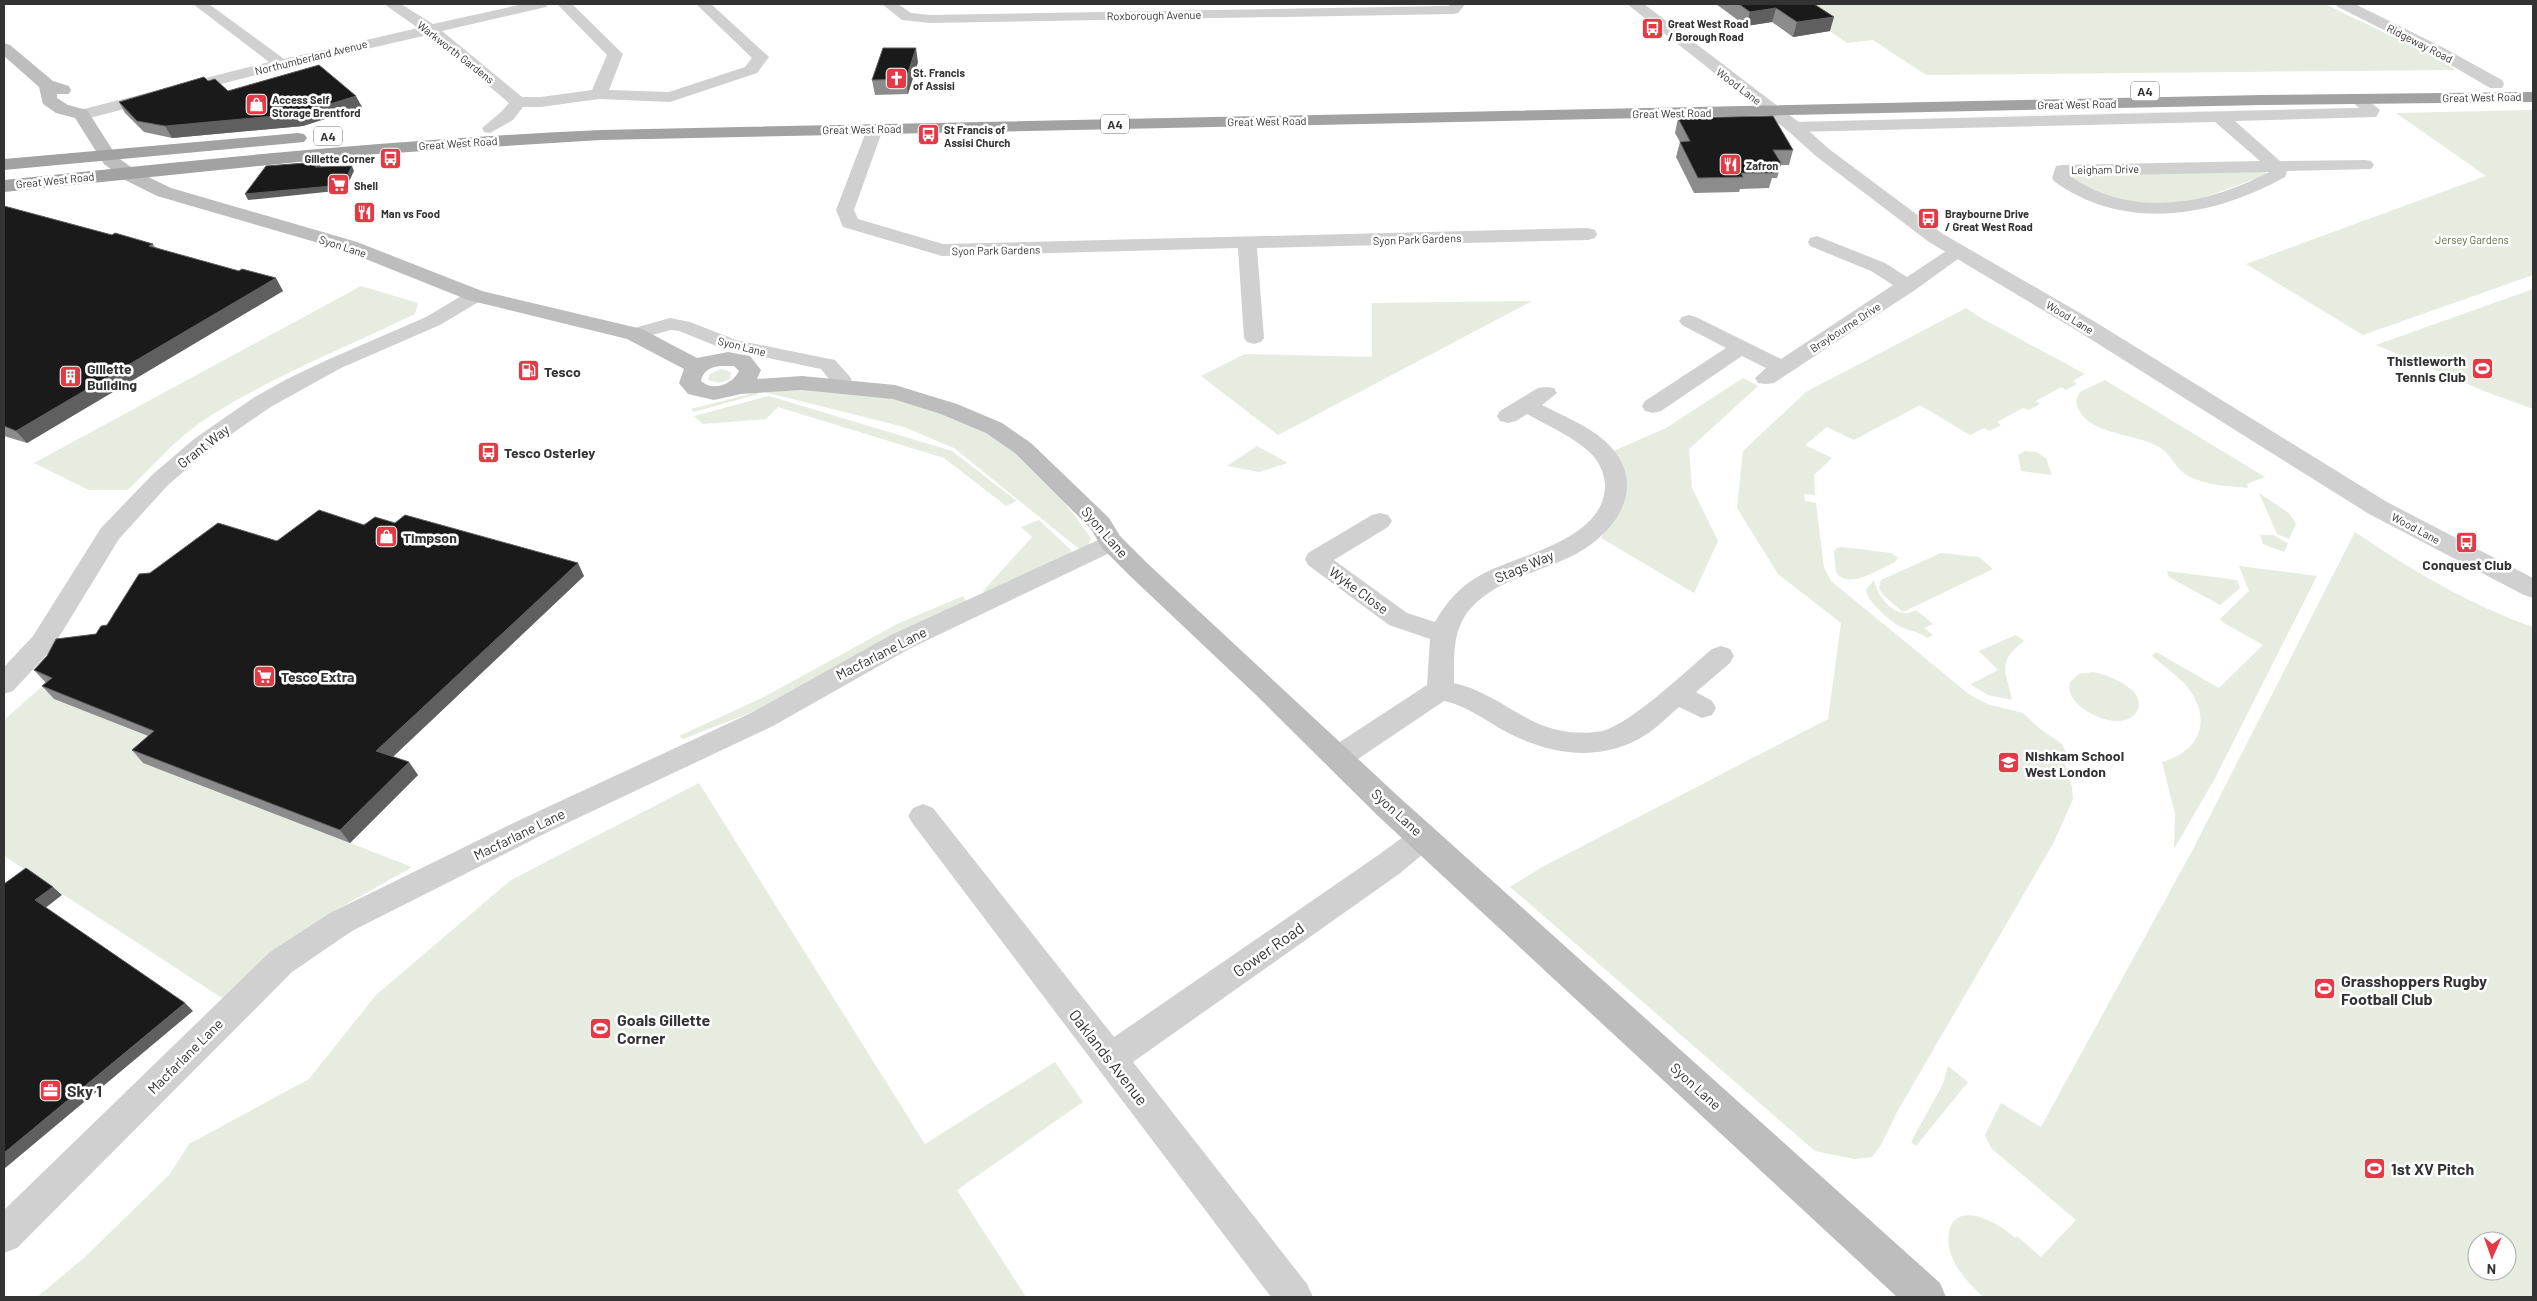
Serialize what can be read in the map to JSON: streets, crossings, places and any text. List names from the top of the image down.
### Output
{
  "streets": {
    "highway": ["A4", "Great West Road"],
    "main road": ["Syon Lane"],
    "street": [
      "Roxborough Avenue",
      "Ridgeway Road",
      "Warkworth Gardens",
      "Northumberland Avenue",
      "Wood Lane",
      "Leigham Drive",
      "Syon Park Gardens",
      "Braybourne Drive",
      "Grant Way",
      "Stags Way",
      "Wyke Close",
      "Macfarlane Lane",
      "Gower Road",
      "Oaklands Avenue"
    ]
  },
  "crossings": [
    ["Ridgeway Road", "Great West Road"],
    ["Warkworth Gardens", "Northumberland Avenue"],
    ["Northumberland Avenue", "Syon Lane"],
    ["Wood Lane", "Great West Road"],
    ["Wood Lane", "Braybourne Drive"],
    ["A4", "Great West Road"],
    ["A4", "Syon Lane"],
    ["Great West Road", "Syon Park Gardens"],
    ["Great West Road", "Syon Lane"],
    ["Syon Lane", "Grant Way"],
    ["Syon Lane", "Macfarlane Lane"],
    ["Syon Lane", "Gower Road"],
    ["Stags Way", "Wyke Close"],
    ["Gower Road", "Oaklands Avenue"]
  ],
  "parks": ["Jersey Gardens"],
  "places": {
    "bus stop": [
      "Great West Road / Borough Road",
      "St Francis of Assisi Church",
      "Gillette Corner",
      "Braybourne Drive / Great West Road",
      "Tesco Osterley",
      "Conquest Club"
    ],
    "church": ["St. Francis of Assisi"],
    "shop": ["Access Self Storage Brentford", "Timpson"],
    "restaurant": ["Zafron", "Man vs Food"],
    "supermarket": ["Shell", "Tesco Extra"],
    "sports": [
      "Thistleworth Tennis Club",
      "Grasshoppers Rugby Football Club",
      "Goals Gillette Corner",
      "1st XV Pitch"
    ],
    "fuel station": ["Tesco"],
    "building": ["Gillette Building"],
    "school or university": ["Nishkam School West London"],
    "office": ["Sky 1"]
  },
  "north": "bottom"
}
